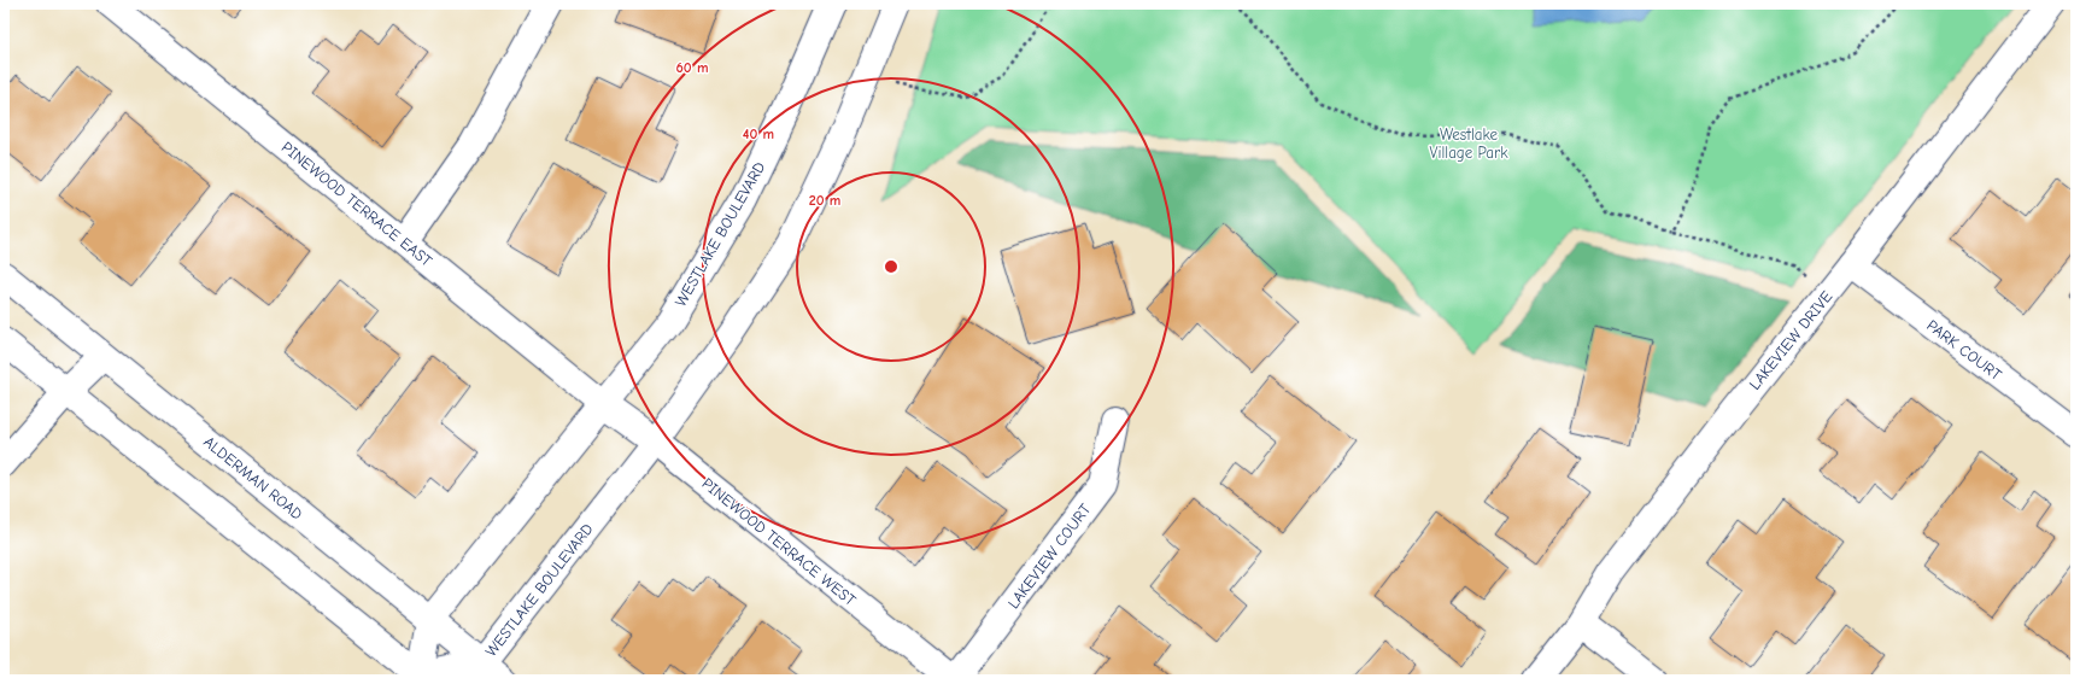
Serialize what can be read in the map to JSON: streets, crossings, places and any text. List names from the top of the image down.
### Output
{
  "streets": {
    "street": [
      "PINEWOOD TERRACE EAST",
      "WESTLAKE BOULEVARD",
      "LAKEVIEW DRIVE",
      "PARK COURT",
      "ALDERMAN ROAD",
      "PINEWOOD TERRACE WEST",
      "LAKEVIEW COURT"
    ]
  },
  "crossings": [
    ["PINEWOOD TERRACE EAST", "WESTLAKE BOULEVARD"],
    ["PINEWOOD TERRACE EAST", "PINEWOOD TERRACE WEST"],
    ["WESTLAKE BOULEVARD", "ALDERMAN ROAD"],
    ["WESTLAKE BOULEVARD", "PINEWOOD TERRACE WEST"],
    ["LAKEVIEW DRIVE", "PARK COURT"],
    ["PINEWOOD TERRACE WEST", "LAKEVIEW COURT"]
  ],
  "parks": ["Westlake Village Park"],
  "rings": ["60 m", "40 m", "20 m"]
}
